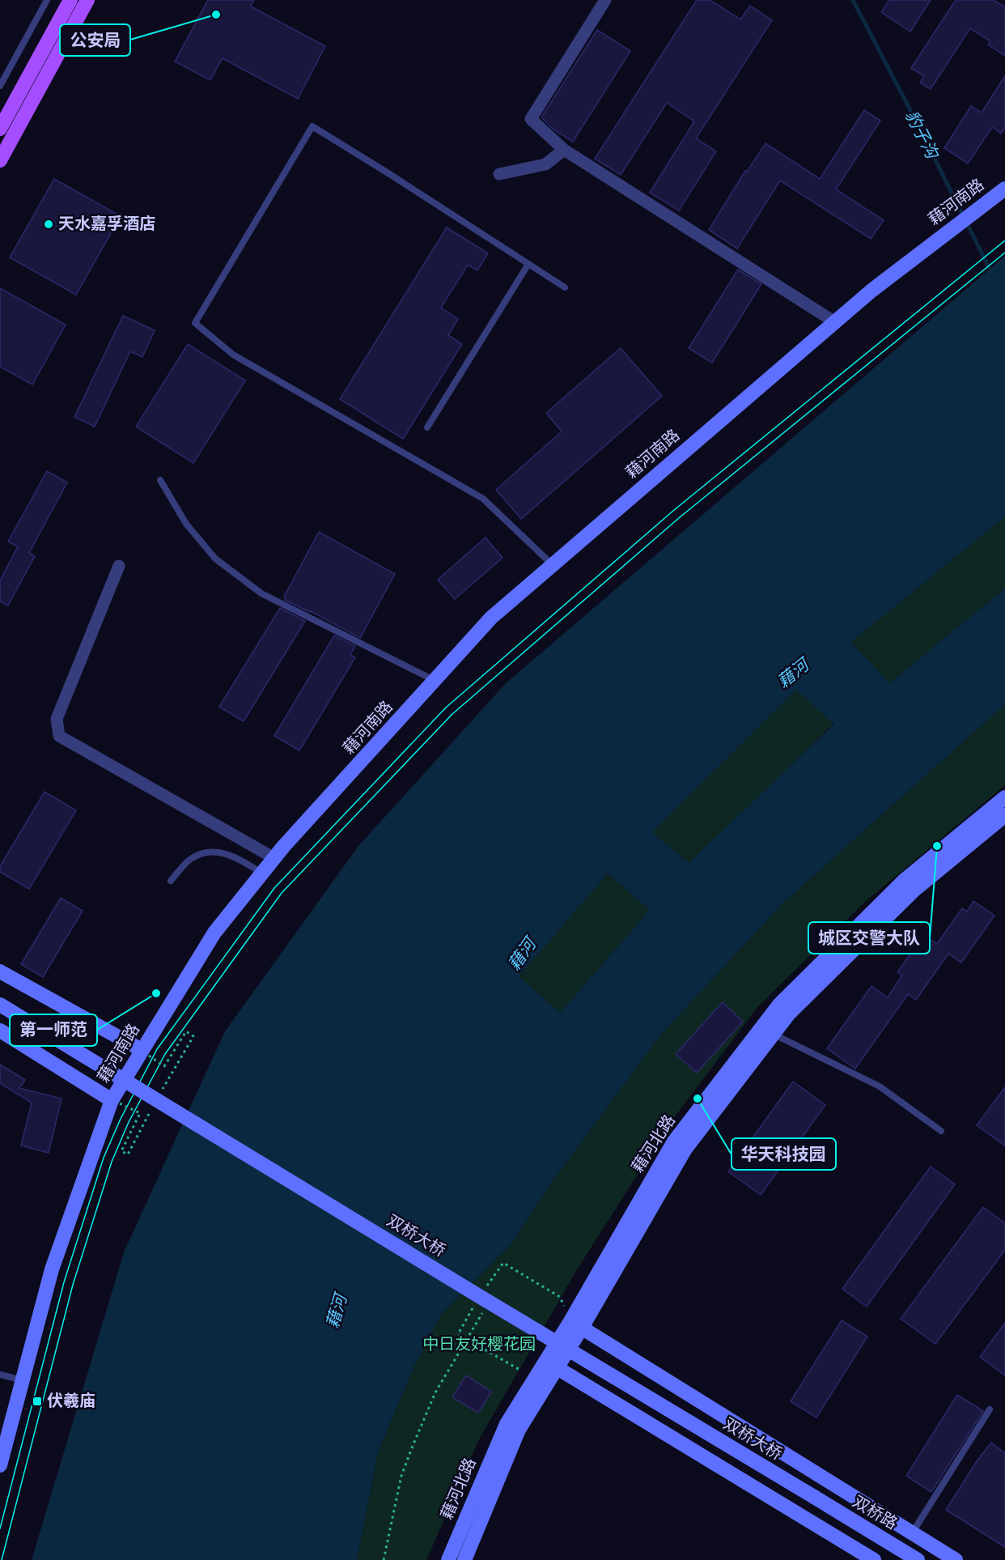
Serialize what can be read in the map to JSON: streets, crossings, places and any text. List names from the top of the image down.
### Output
{
  "streets": {
    "main road": [
      "藉河南路",
      "藉河北路",
      "双桥大桥",
      "双桥路"
    ]
  },
  "crossings": [
    ["双桥大桥", "双桥路"]
  ],
  "water": ["豹子沟", "藉河"],
  "parks": ["中日友好樱花园"],
  "places": {
    "other": [
      "公安局",
      "天水嘉孚酒店",
      "城区交警大队",
      "第一师范",
      "华天科技园"
    ],
    "transit": ["伏羲庙"]
  }
}
